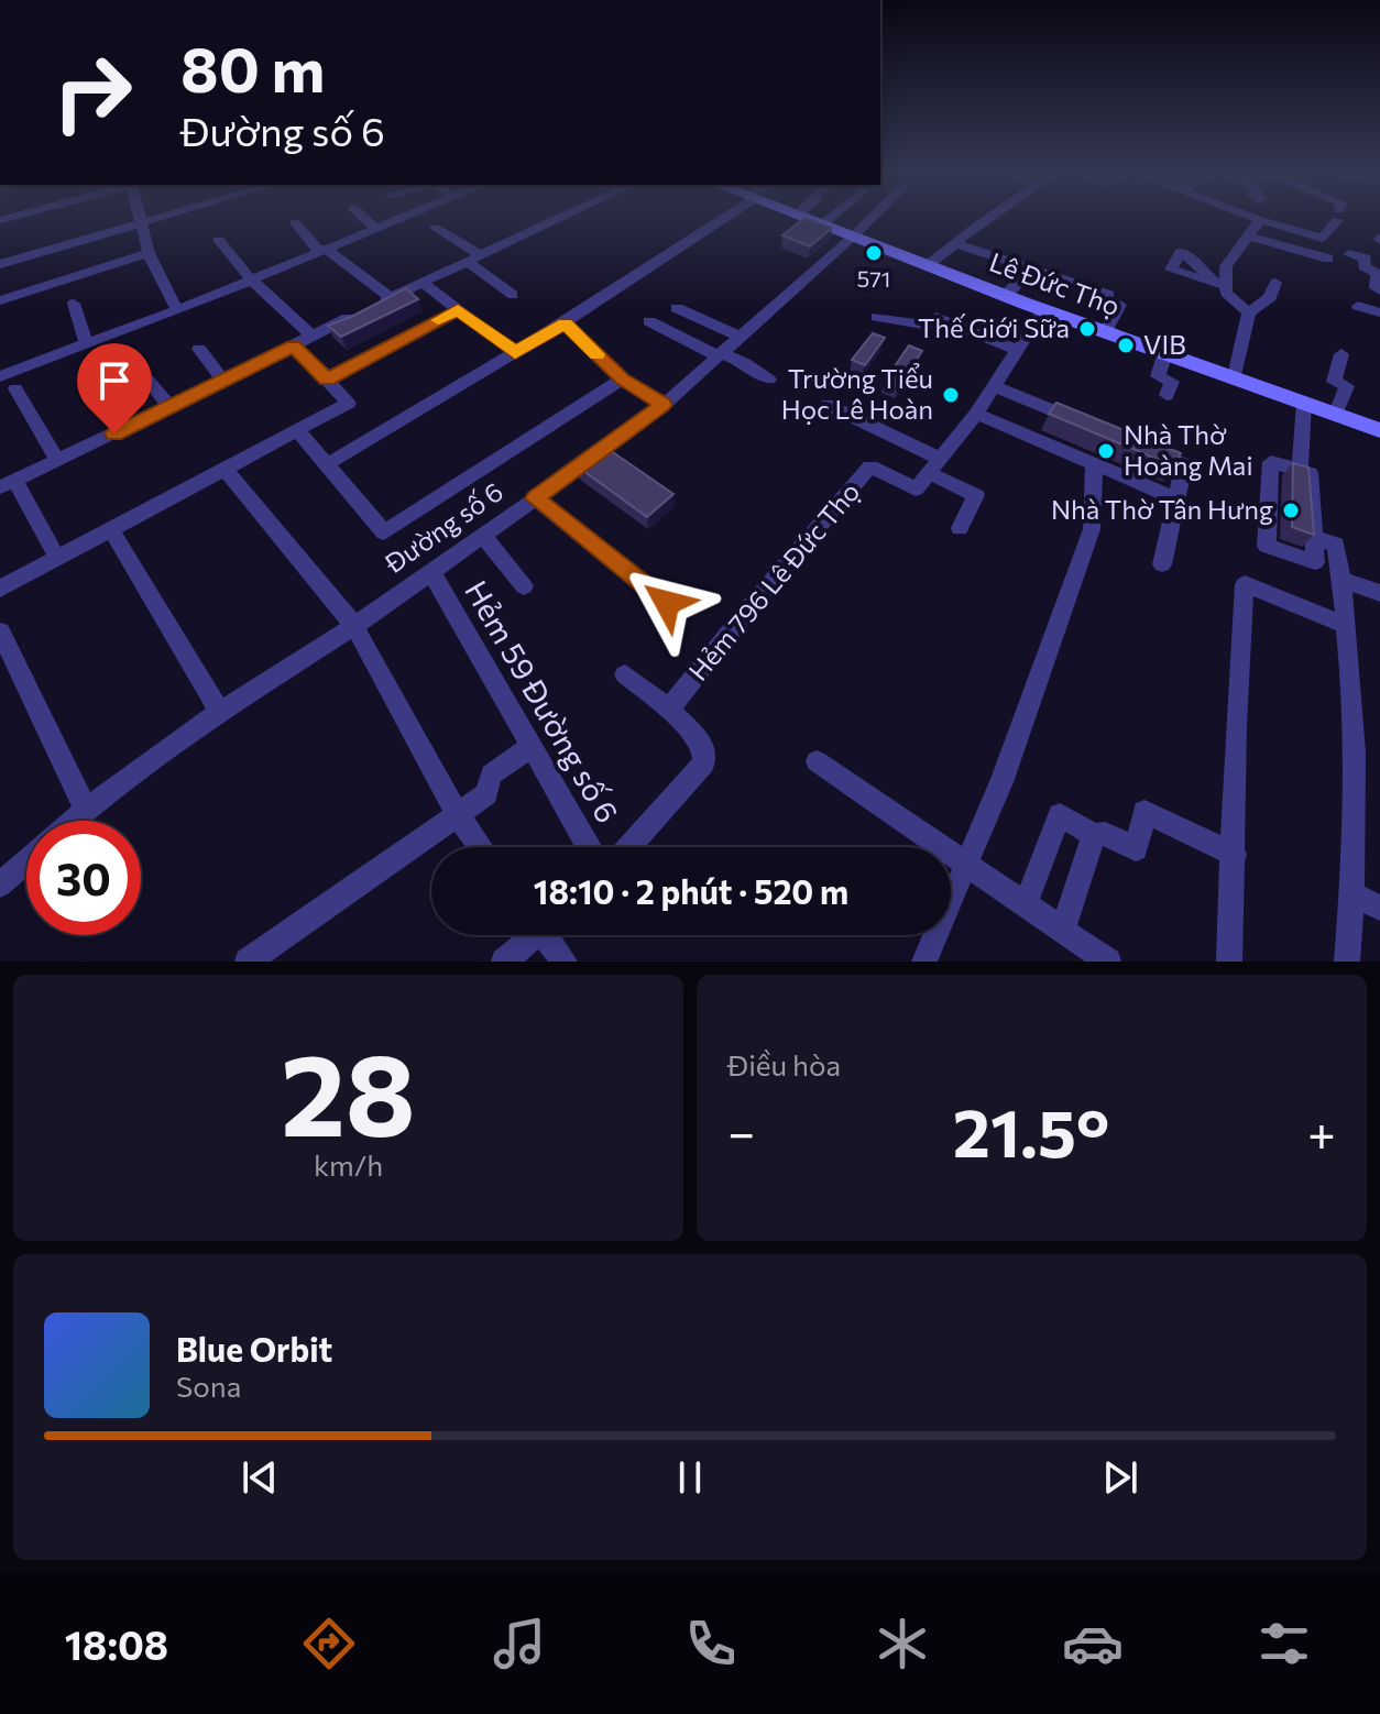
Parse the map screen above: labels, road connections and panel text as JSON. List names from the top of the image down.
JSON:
{
  "streets": {
    "main road": ["Lê Đức Thọ"],
    "street": ["Đường số 6", "Hẻm 796 Lê Đức Thọ", "Hẻm 59 Đường số 6"]
  },
  "crossings": [
    ["Lê Đức Thọ", "Đường số 6"],
    ["Đường số 6", "Hẻm 59 Đường số 6"]
  ],
  "places": [
    "571",
    "Thế Giới Sữa",
    "VIB",
    "Trường Tiểu Học Lê Hoàn",
    "Nhà Thờ Hoàng Mai",
    "Nhà Thờ Tân Hưng"
  ],
  "page": {
    "turn": ["80 m", "Đường số 6"],
    "limit": "30",
    "trip": "18:10 · 2 phút · 520 m",
    "tile": [
      ["28", "km/h"],
      "Điều hòa"
    ],
    "heat": ["−", "21.5°", "+"],
    "song": ["Blue Orbit", "Sona"],
    "tabs": "18:08"
  }
}
